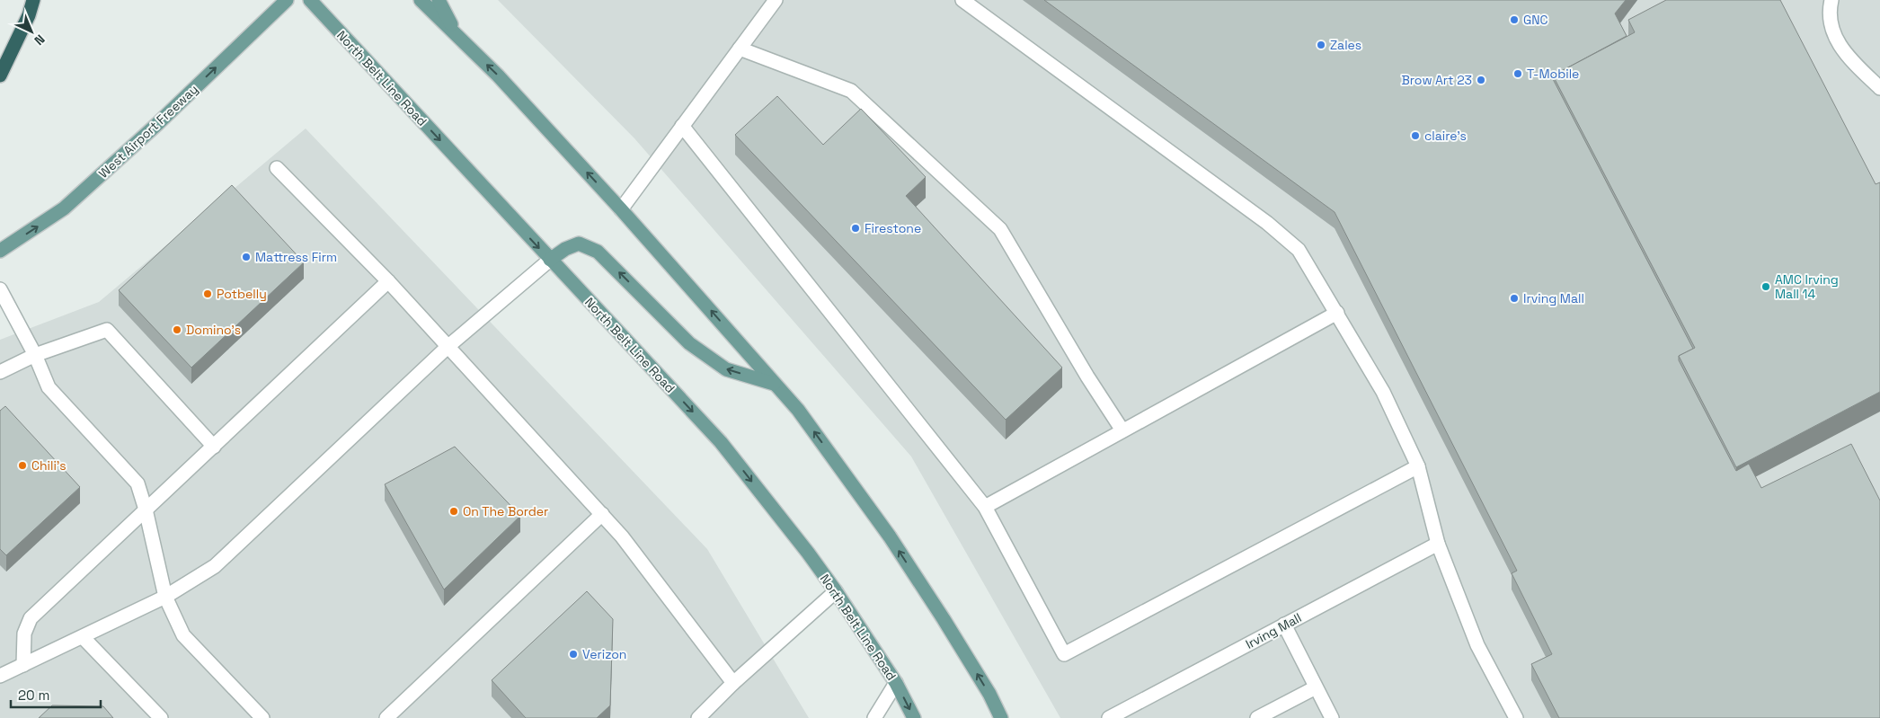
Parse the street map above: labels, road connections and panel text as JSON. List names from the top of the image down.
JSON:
{
  "streets": {
    "main road": ["North Belt Line Road", "West Airport Freeway"],
    "lane": ["Irving Mall"]
  },
  "one_way": ["West Airport Freeway"],
  "places": [
    "GNC",
    "Zales",
    "T-Mobile",
    "Brow Art 23",
    "claire's",
    "Firestone",
    "Mattress Firm",
    "AMC Irving Mall 14",
    "Potbelly",
    "Irving Mall",
    "Domino's",
    "Chili's",
    "On The Border",
    "Verizon"
  ],
  "scale_bar": "20 m",
  "north": "bottom right"
}
